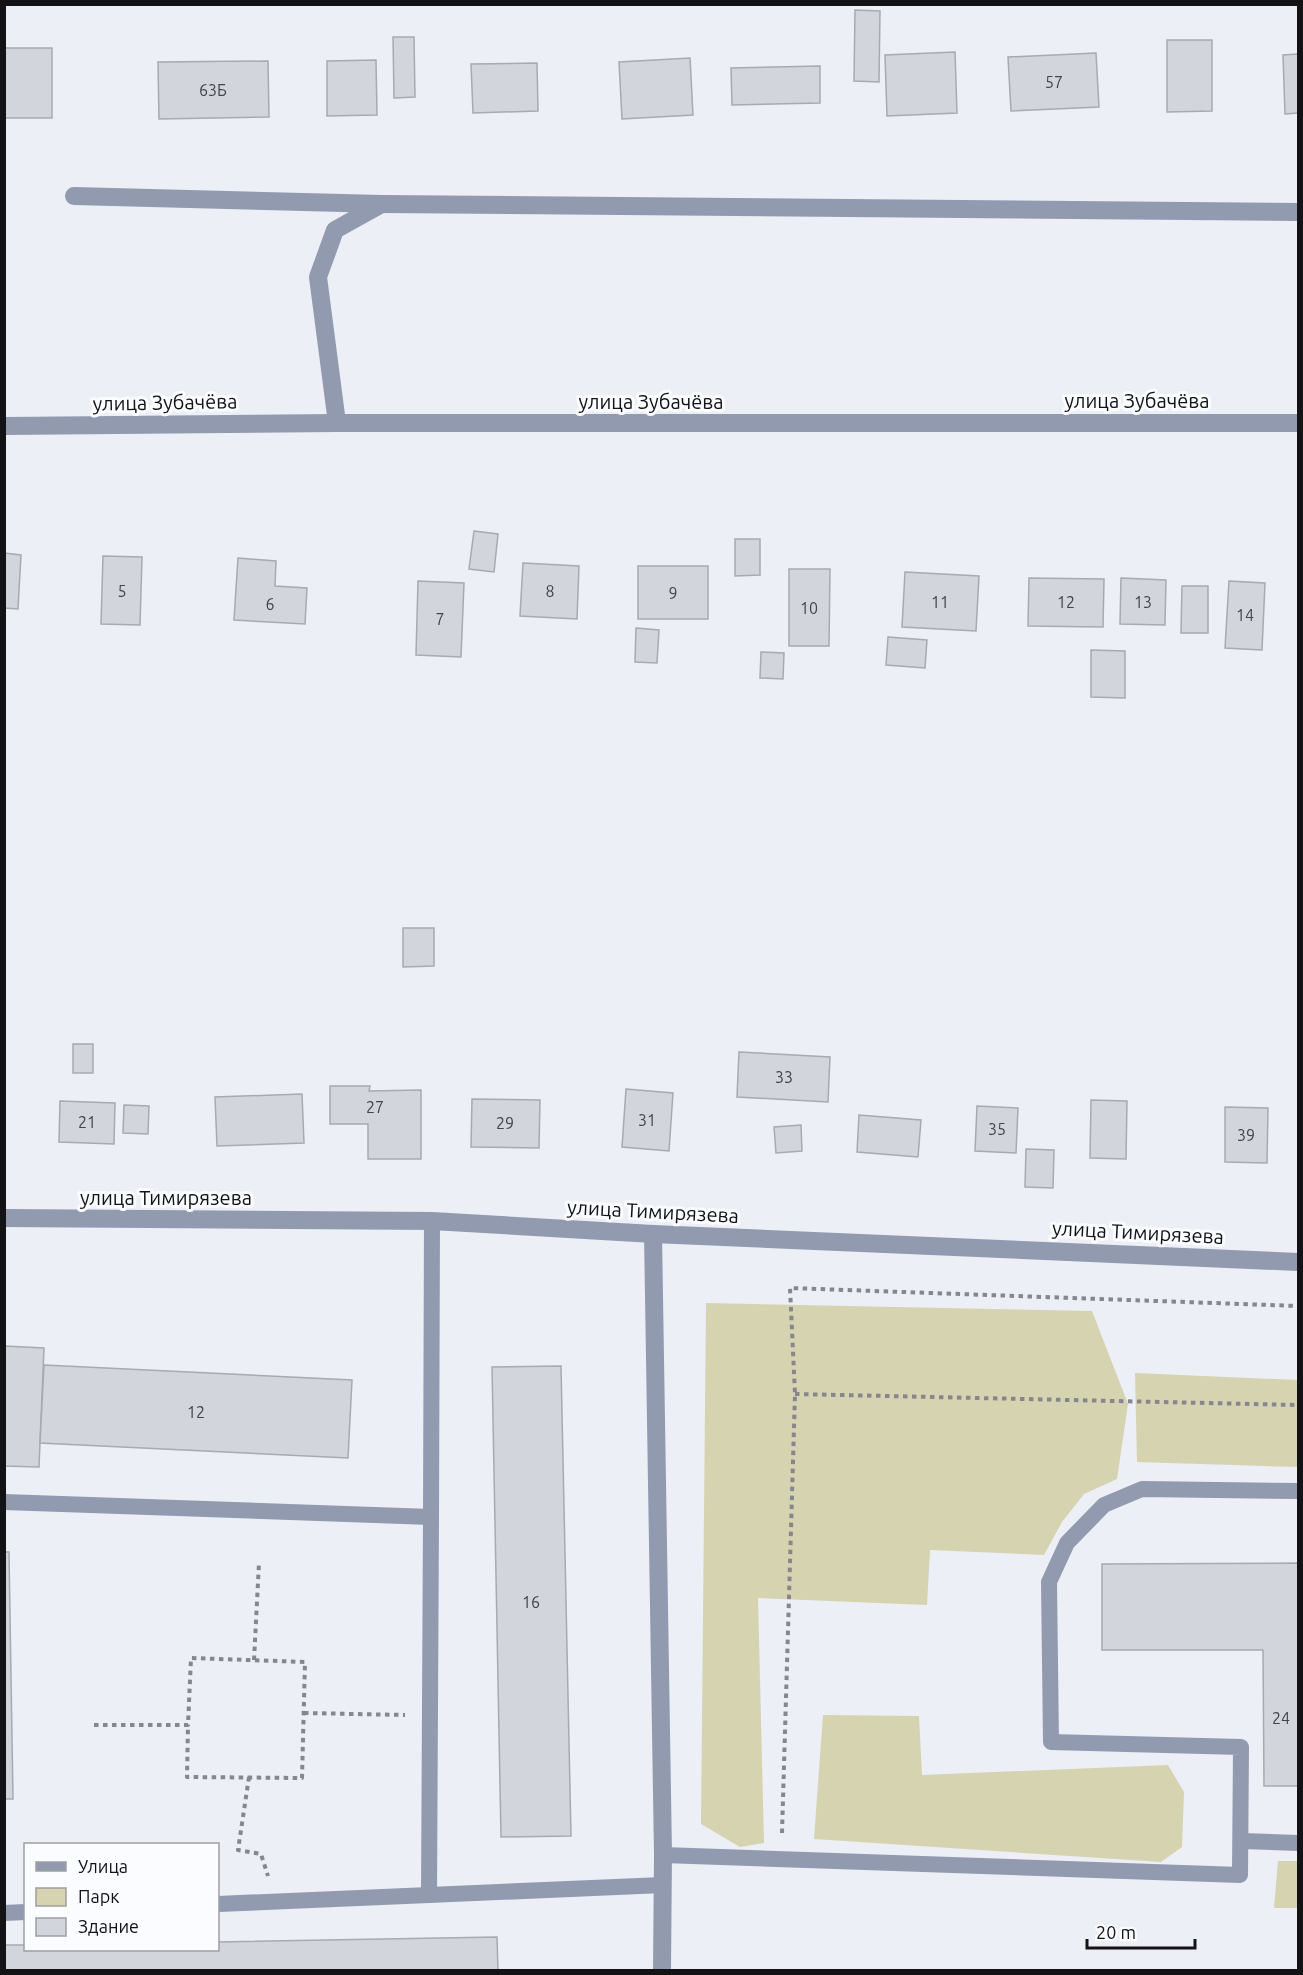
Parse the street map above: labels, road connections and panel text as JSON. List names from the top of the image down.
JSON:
{
  "streets": {
    "street": ["улица Зубачёва", "улица Тимирязева"]
  },
  "house_numbers": [
    "57",
    "63Б",
    "5",
    "8",
    "9",
    "11",
    "12",
    "13",
    "6",
    "10",
    "14",
    "7",
    "33",
    "27",
    "31",
    "21",
    "29",
    "35",
    "39",
    "12",
    "16",
    "24"
  ],
  "legend": ["Улица", "Парк", "Здание"],
  "scale_bar": "20 m"
}
